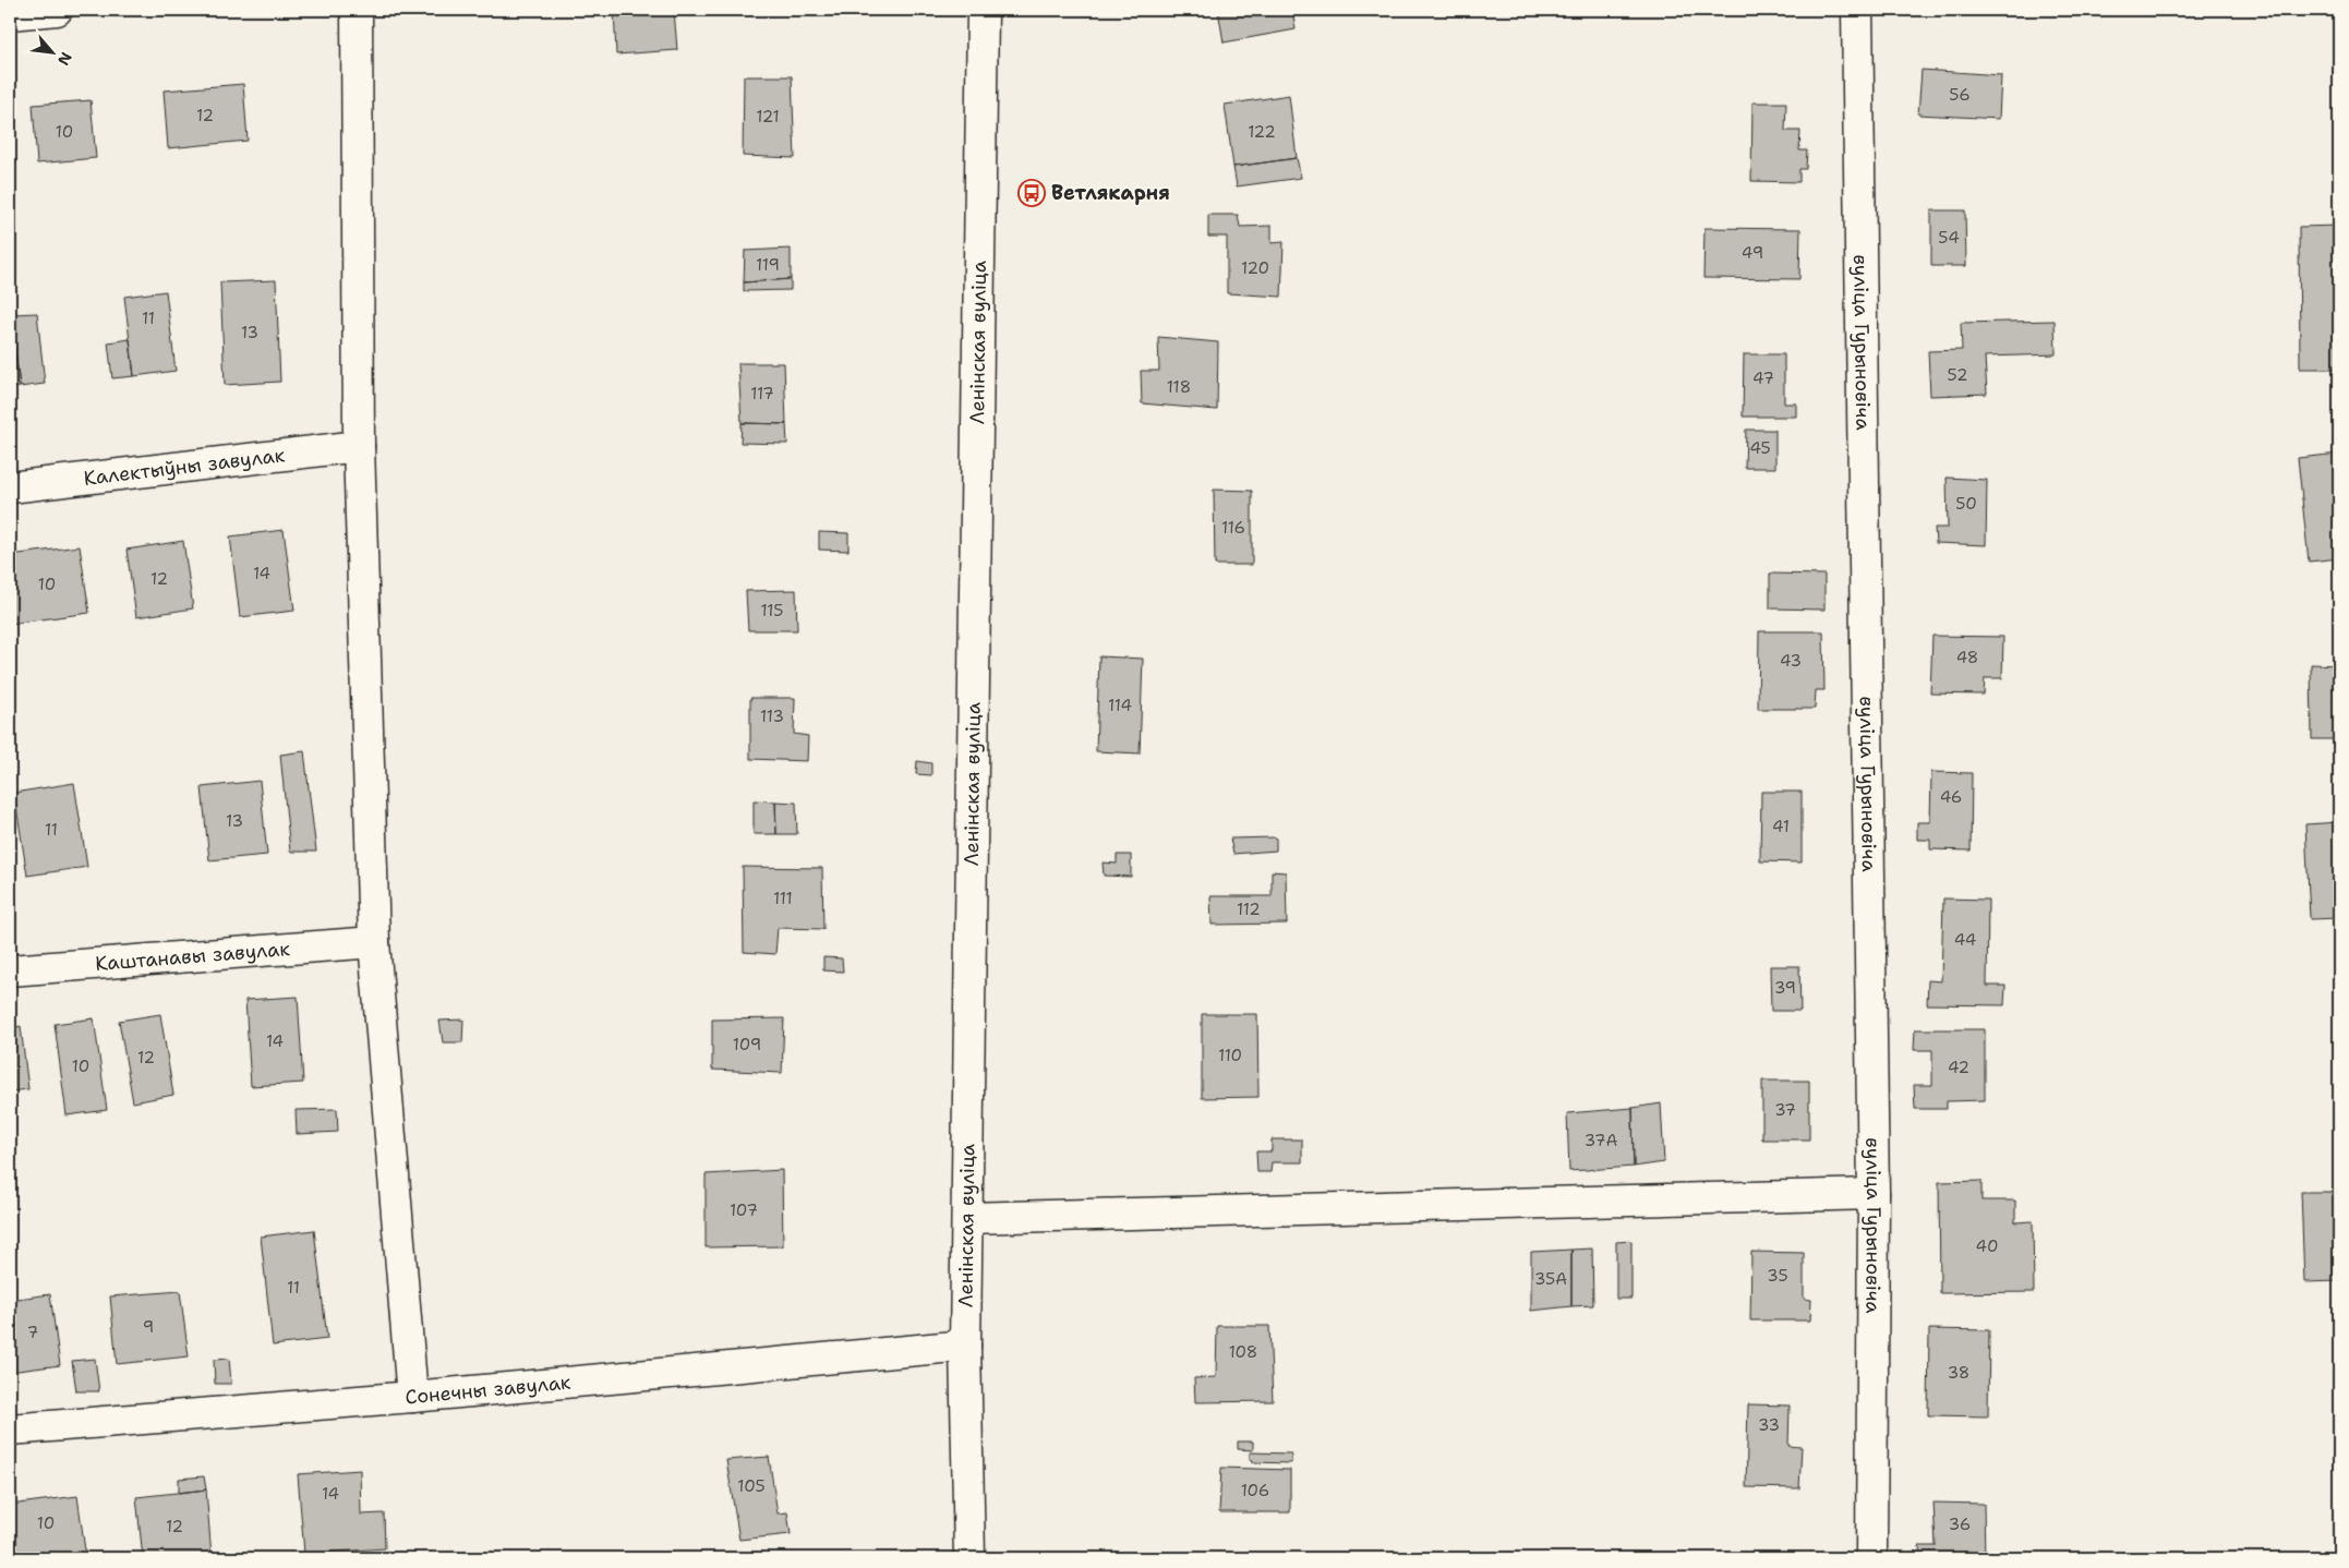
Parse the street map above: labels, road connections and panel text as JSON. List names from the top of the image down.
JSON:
{
  "streets": {
    "street": [
      "Ленінская вуліца",
      "вуліца Гурыновіча",
      "Калектыўны завулак",
      "Каштанавы завулак",
      "Сонечны завулак"
    ]
  },
  "crossings": [
    ["Ленінская вуліца", "Сонечны завулак"]
  ],
  "places": {
    "bus stop": ["Ветлякарня"]
  },
  "house_numbers": [
    "56",
    "12",
    "121",
    "10",
    "122",
    "54",
    "49",
    "119",
    "120",
    "11",
    "13",
    "52",
    "47",
    "118",
    "117",
    "45",
    "50",
    "116",
    "14",
    "12",
    "10",
    "115",
    "48",
    "43",
    "114",
    "113",
    "46",
    "13",
    "41",
    "11",
    "111",
    "112",
    "44",
    "39",
    "14",
    "109",
    "110",
    "12",
    "10",
    "42",
    "37",
    "37А",
    "107",
    "40",
    "35",
    "35А",
    "11",
    "9",
    "7",
    "108",
    "38",
    "33",
    "105",
    "106",
    "14",
    "10",
    "36",
    "12"
  ],
  "north": "bottom right"
}
